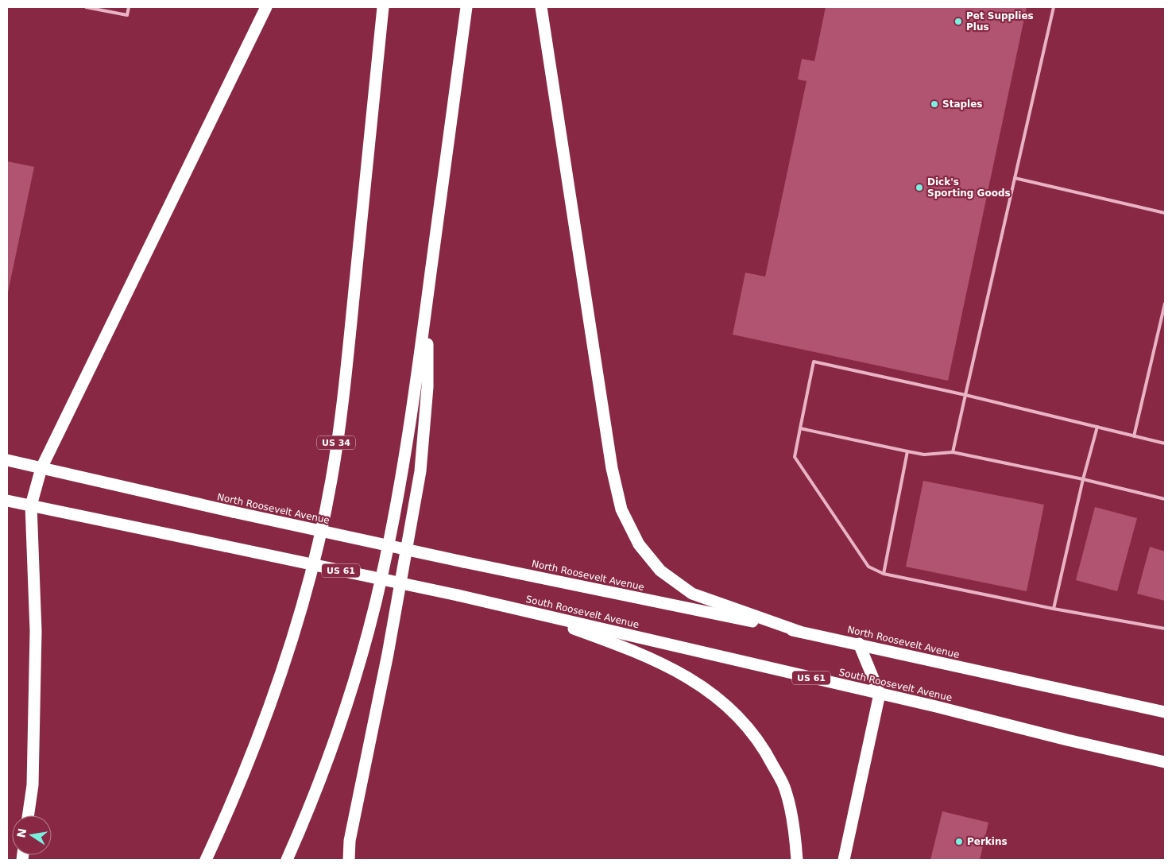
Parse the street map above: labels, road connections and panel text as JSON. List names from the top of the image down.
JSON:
{
  "streets": {
    "highway": [
      "US 34",
      "North Roosevelt Avenue",
      "US 61",
      "South Roosevelt Avenue"
    ]
  },
  "crossings": [
    ["US 61", "South Roosevelt Avenue"]
  ],
  "places": [
    "Pet Supplies Plus",
    "Staples",
    "Dick's Sporting Goods",
    "Perkins"
  ],
  "north": "left"
}
